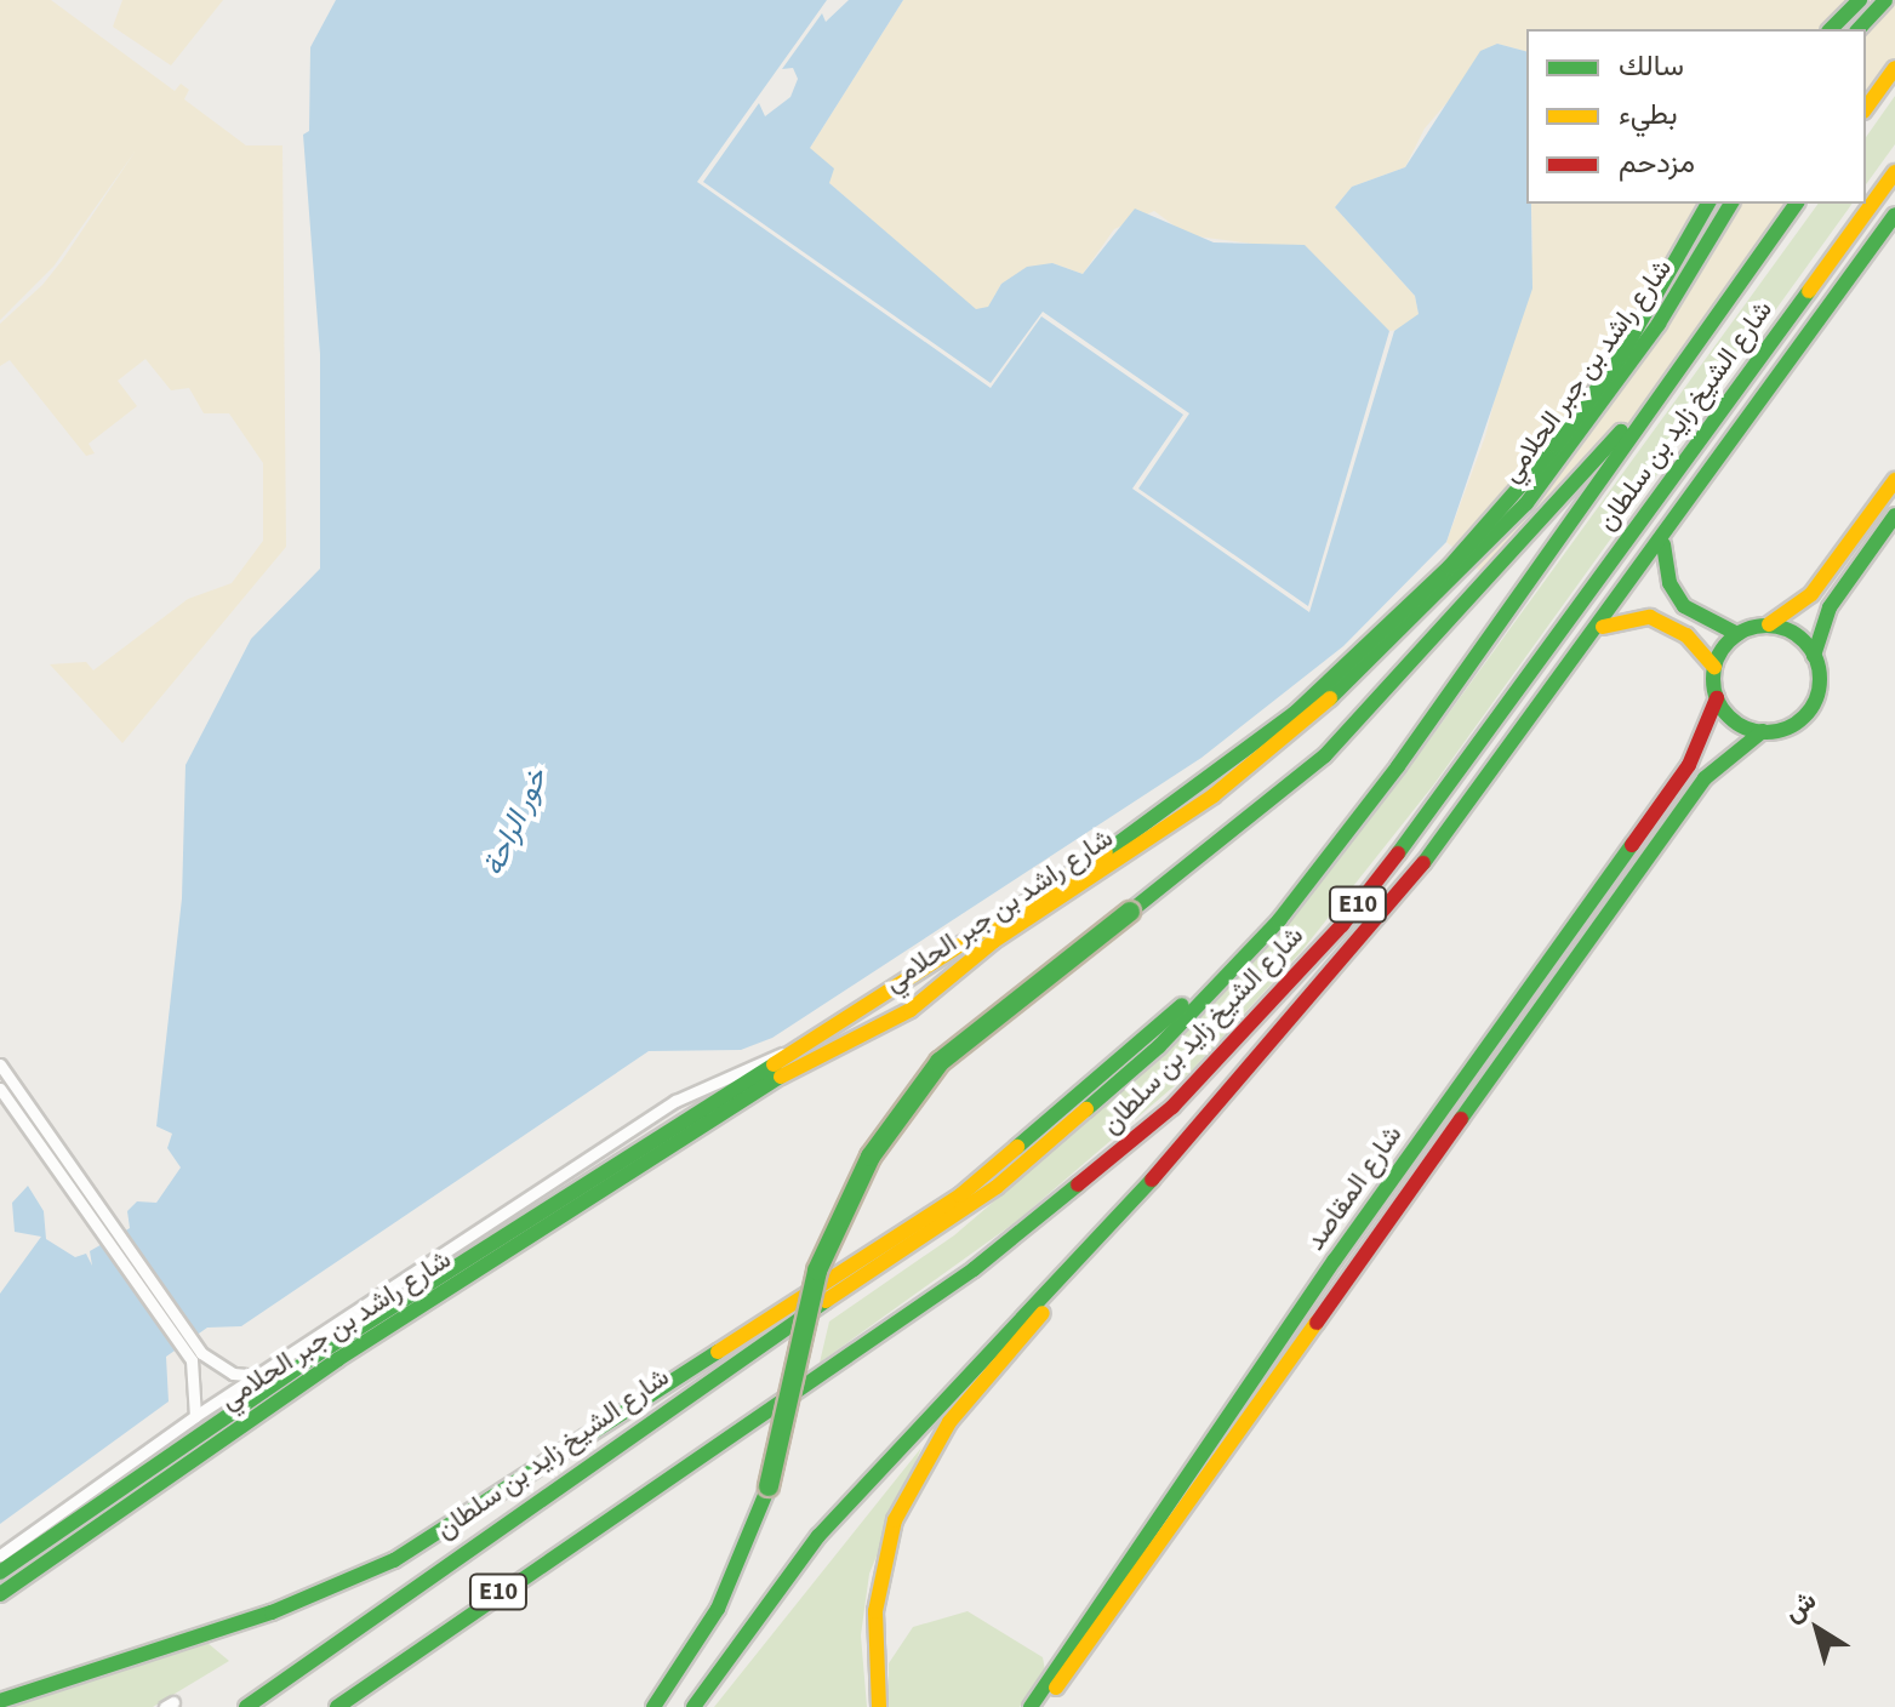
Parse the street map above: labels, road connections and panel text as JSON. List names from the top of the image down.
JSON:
{
  "streets": {
    "main road": [
      "شارع راشد بن جبر الحلامي",
      "شارع الشيخ زايد بن سلطان",
      "E10",
      "شارع المقاصد"
    ]
  },
  "water": ["خور الراحة"],
  "legend": ["سالك", "بطيء", "مزدحم"],
  "north": "top left"
}
